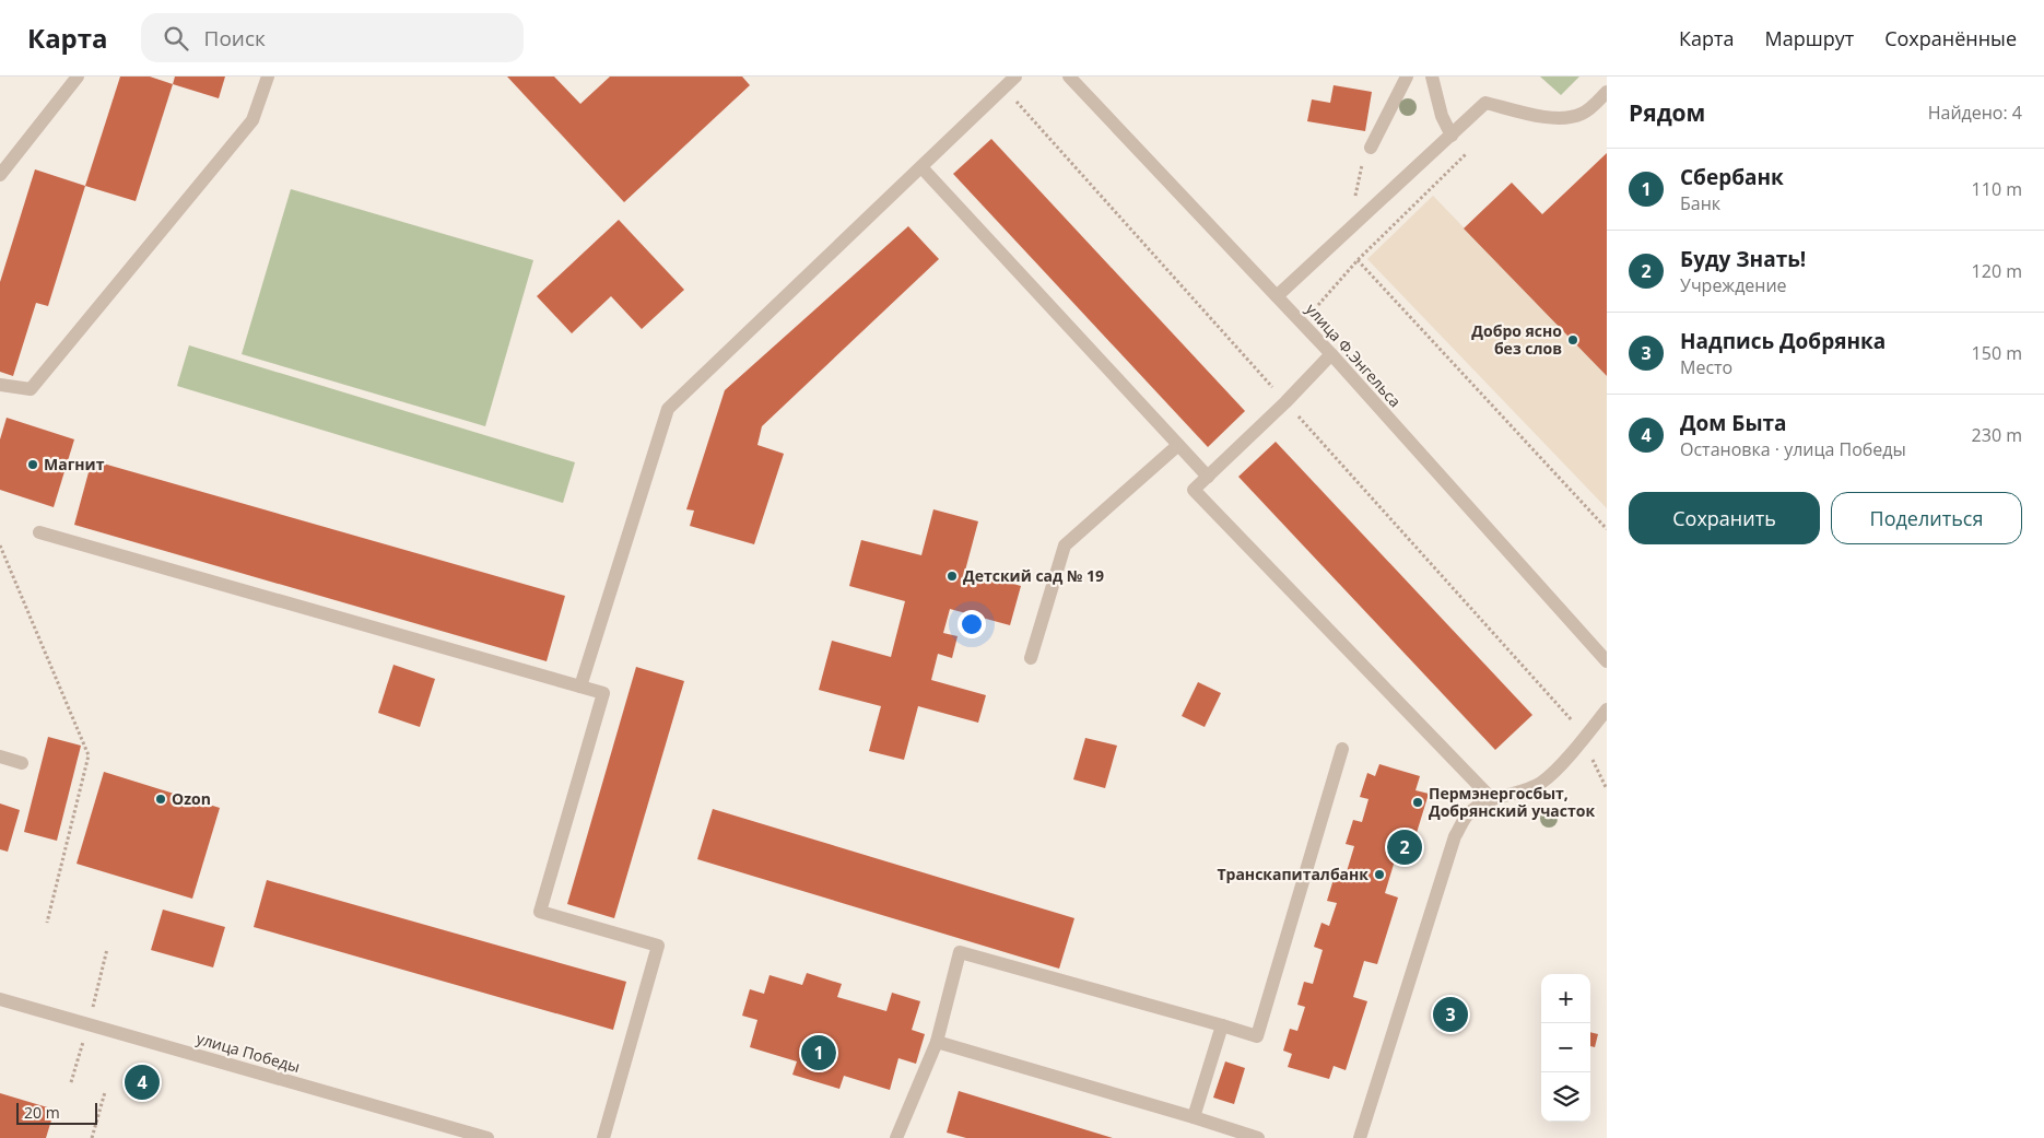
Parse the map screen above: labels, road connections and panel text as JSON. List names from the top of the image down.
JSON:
{
  "streets": {
    "street": ["улица Ф.Энгельса", "улица Победы"]
  },
  "places": [
    "Добро ясно без слов",
    "Магнит",
    "Детский сад № 19",
    "Ozon",
    "Пермэнергосбыт, Добрянский участок",
    "Транскапиталбанк"
  ],
  "scale_bar": "20 m",
  "page": {
    "header": "Карта",
    "search": "Поиск",
    "nav": ["Карта", "Маршрут", "Сохранённые"],
    "heading": ["Рядом", "Найдено: 4"],
    "list": [
      {
        "mark": "1",
        "name": "Сбербанк",
        "note": "Банк",
        "value": "110 m"
      },
      {
        "mark": "2",
        "name": "Буду Знать!",
        "note": "Учреждение",
        "value": "120 m"
      },
      {
        "mark": "3",
        "name": "Надпись Добрянка",
        "note": "Место",
        "value": "150 m"
      },
      {
        "mark": "4",
        "name": "Дом Быта",
        "note": "Остановка · улица Победы",
        "value": "230 m"
      }
    ],
    "buttons": ["Сохранить", "Поделиться"],
    "pins": [
      "2",
      "3",
      "1",
      "4"
    ],
    "map_buttons": ["+", "−"],
    "scale": "20 m"
  }
}
